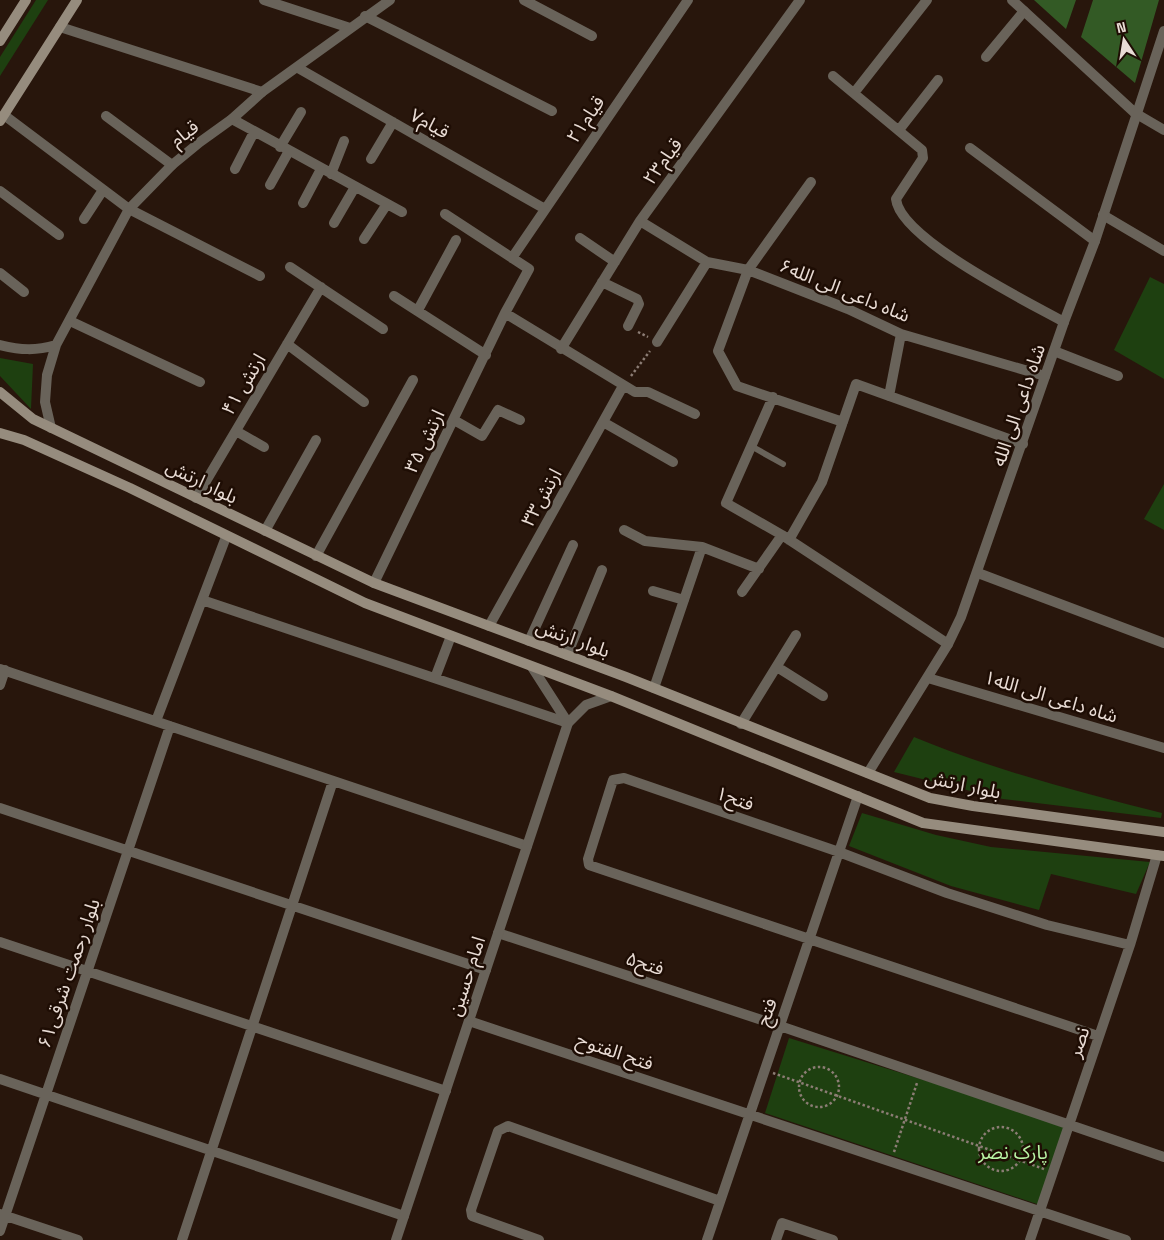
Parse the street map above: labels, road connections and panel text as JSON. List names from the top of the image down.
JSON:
{
  "streets": {
    "main road": ["بلوار ارتش"],
    "street": [
      "قیام۲۱",
      "قیام۷",
      "قیام",
      "قیام۲۳",
      "شاه داعی الی الله۶",
      "ارتش ۴۱",
      "شاه داعی الی الله",
      "ارتش ۳۵",
      "ارتش۳۳",
      "شاه داعی الی الله۱",
      "۱فتح",
      "۵فتح",
      "بلوار رحمت شرقی۶۱",
      "امام حسین",
      "فتح",
      "نصر",
      "فتح الفتوح"
    ]
  },
  "crossings": [
    ["قیام۲۱", "قیام۷"],
    ["قیام۲۱", "ارتش ۳۵"],
    ["قیام۷", "قیام"],
    ["قیام", "بلوار ارتش"],
    ["قیام۲۳", "شاه داعی الی الله۶"],
    ["شاه داعی الی الله۶", "شاه داعی الی الله"],
    ["ارتش ۴۱", "بلوار ارتش"],
    ["شاه داعی الی الله", "بلوار ارتش"],
    ["شاه داعی الی الله", "شاه داعی الی الله۱"],
    ["ارتش ۳۵", "بلوار ارتش"],
    ["بلوار ارتش", "ارتش۳۳"],
    ["بلوار ارتش", "فتح"],
    ["بلوار ارتش", "نصر"],
    ["۱فتح", "فتح"],
    ["۱فتح", "نصر"],
    ["۵فتح", "امام حسین"],
    ["۵فتح", "فتح"],
    ["۵فتح", "نصر"],
    ["امام حسین", "فتح الفتوح"],
    ["فتح", "فتح الفتوح"],
    ["نصر", "فتح الفتوح"]
  ],
  "parks": ["پارک نصر"],
  "north": "top"
}
